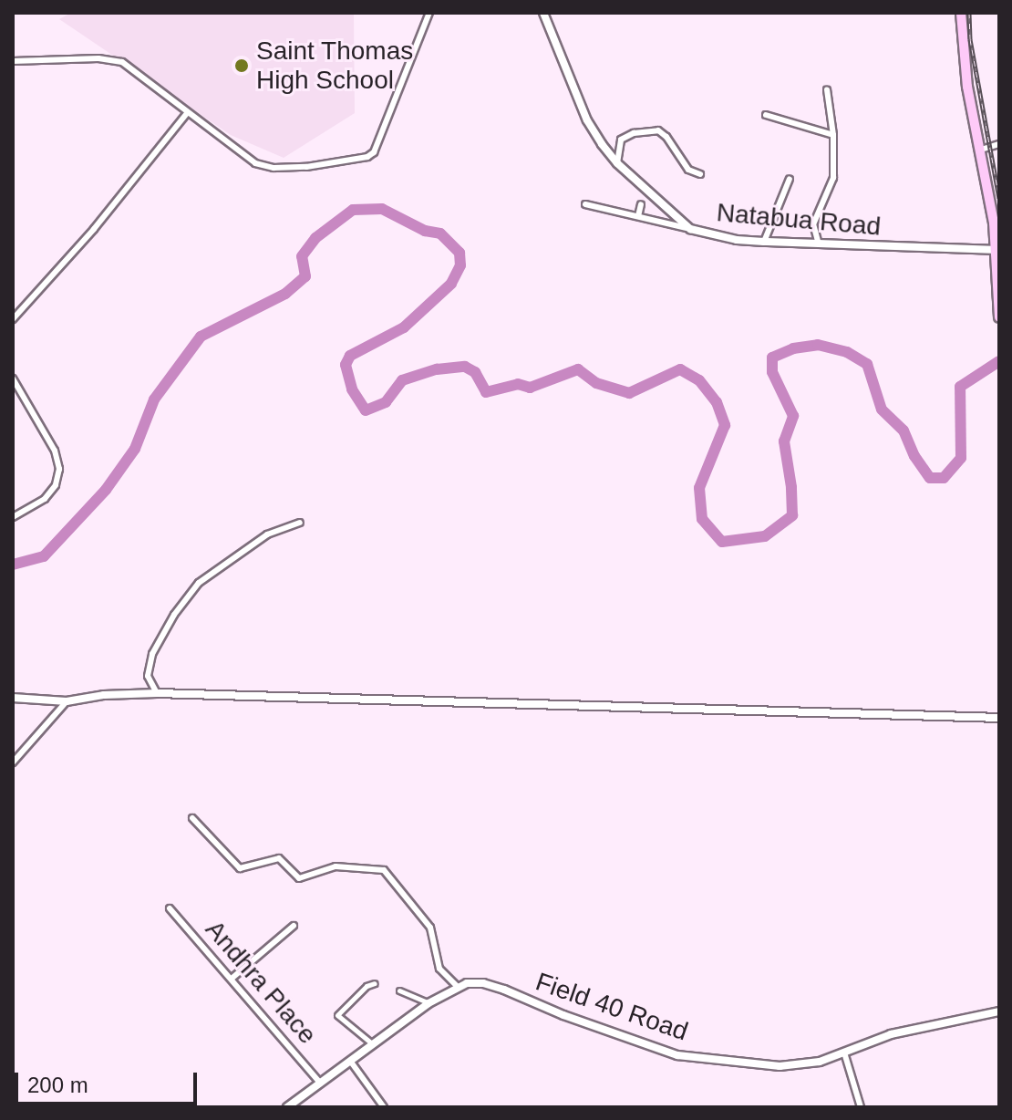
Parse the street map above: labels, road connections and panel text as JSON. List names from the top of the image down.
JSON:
{
  "streets": {
    "street": ["Natabua Road", "Andhra Place", "Field 40 Road"]
  },
  "crossings": [
    ["Andhra Place", "Field 40 Road"]
  ],
  "places": ["Saint Thomas High School"],
  "scale_bar": "200 m"
}
